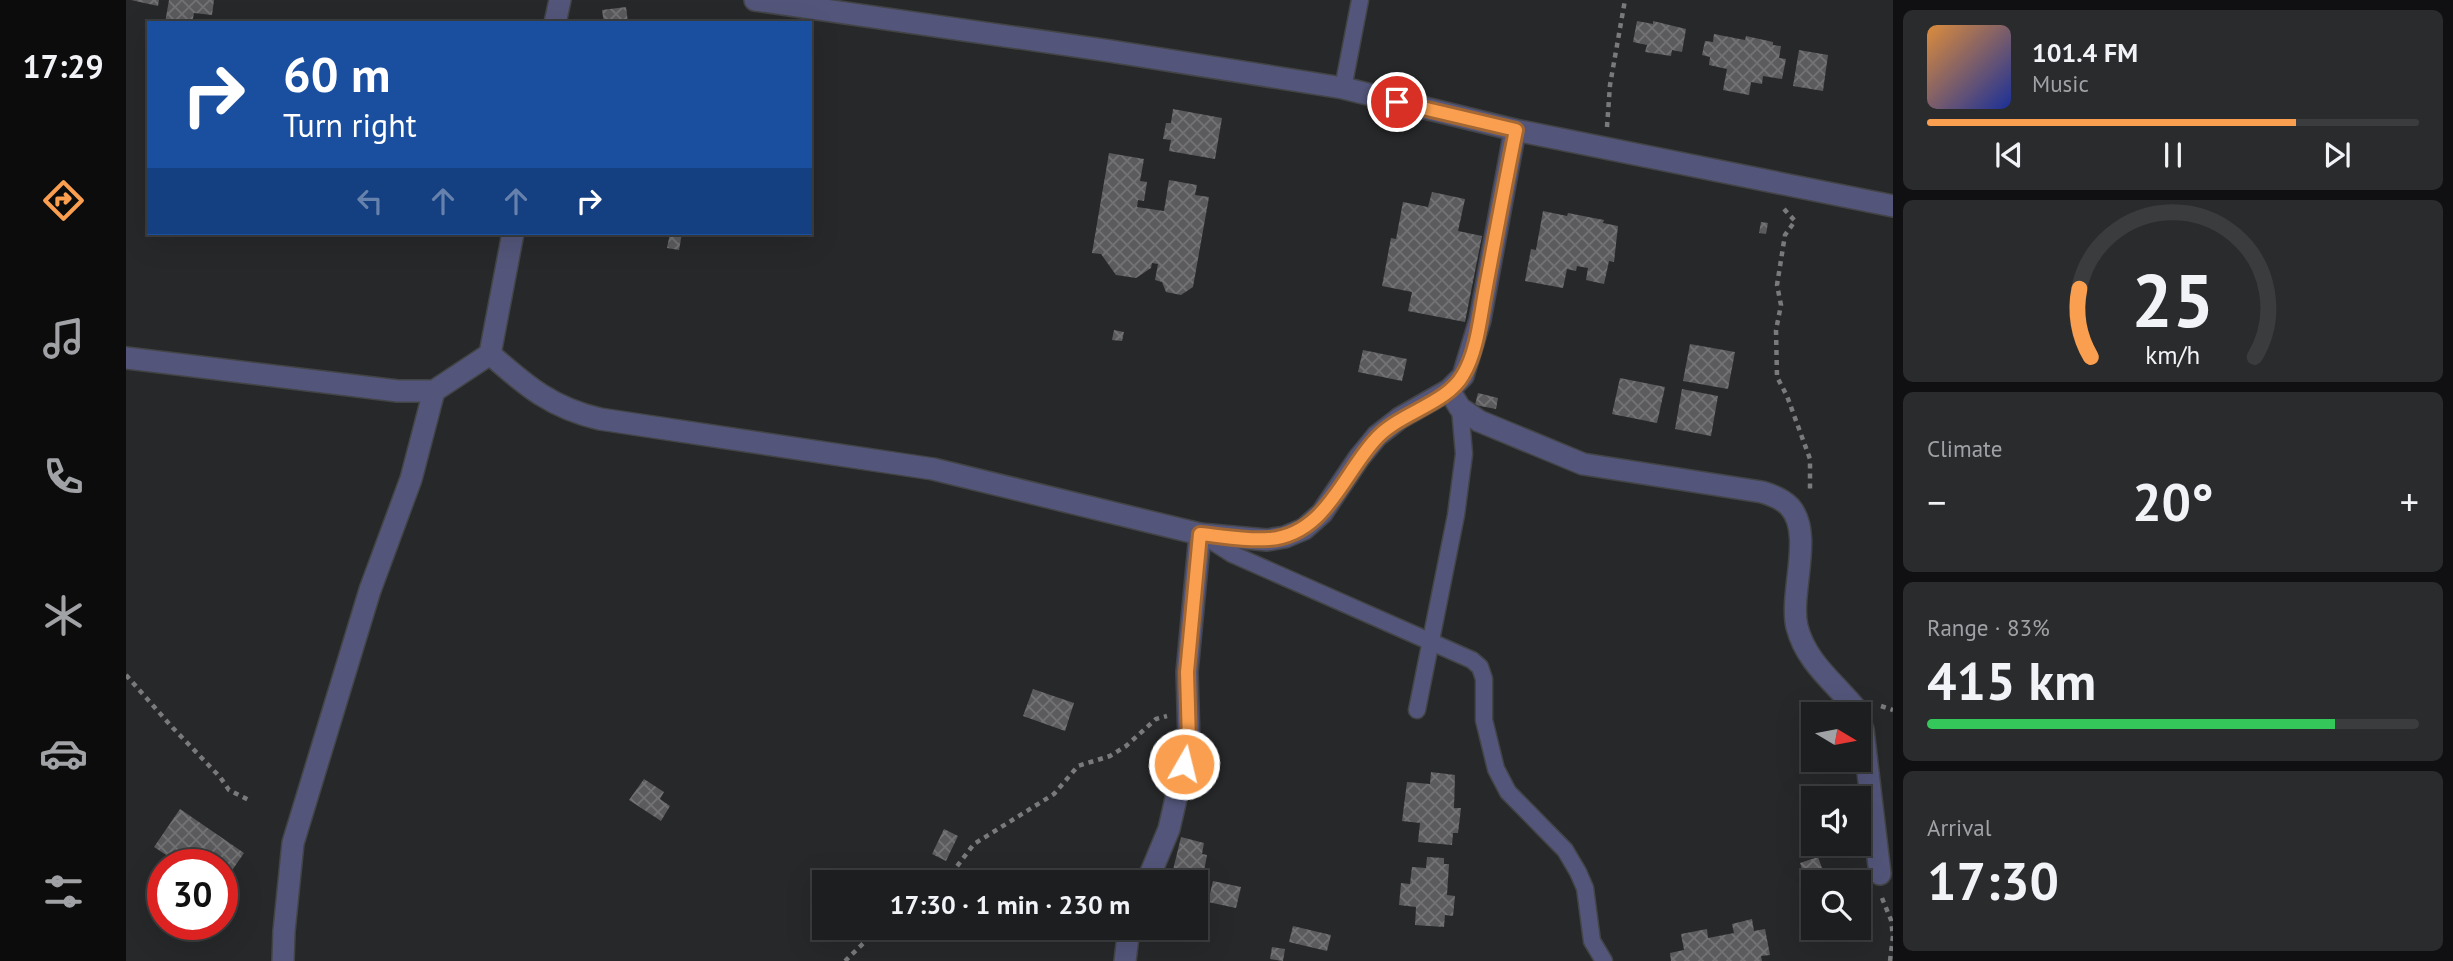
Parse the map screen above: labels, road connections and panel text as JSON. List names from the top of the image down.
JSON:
{
  "north": "right",
  "page": {
    "tabs": "17:29",
    "turn": ["60 m", "Turn right"],
    "song": ["101.4 FM", "Music"],
    "tile": [
      "Climate",
      ["Range · 83%", "415 km"],
      ["Arrival", "17:30"]
    ],
    "heat": ["−", "20°", "+"],
    "limit": "30",
    "trip": "17:30 · 1 min · 230 m",
    "gauge": ["25", "km/h"]
  }
}
